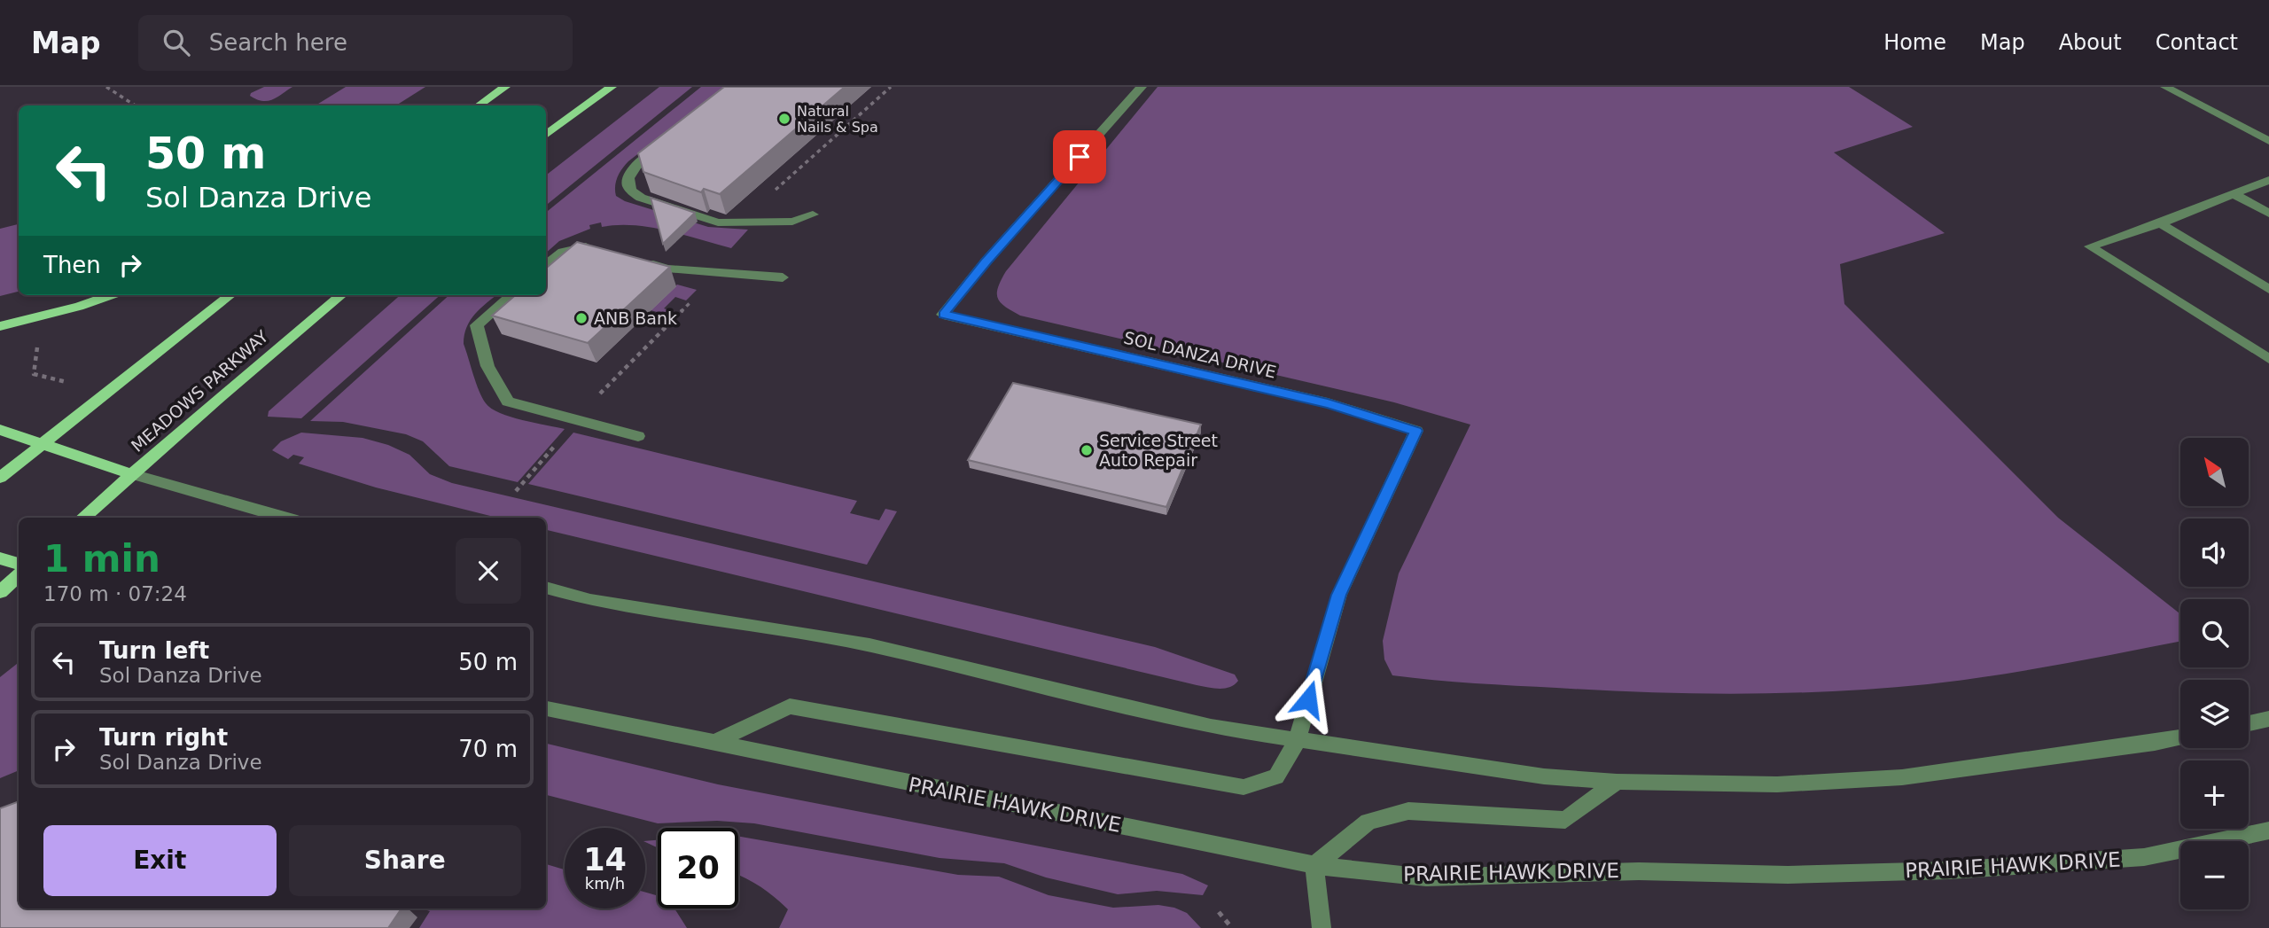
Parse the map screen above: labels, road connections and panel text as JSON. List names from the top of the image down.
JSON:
{
  "streets": {
    "main road": ["MEADOWS PARKWAY"],
    "street": ["SOL DANZA DRIVE", "PRAIRIE HAWK DRIVE"]
  },
  "places": ["Natural Nails & Spa", "ANB Bank", "Service Street Auto Repair"],
  "north": "top left",
  "page": {
    "header": "Map",
    "search": "Search here",
    "nav": [
      "Home",
      "Map",
      "About",
      "Contact"
    ],
    "turn": ["50 m", "Sol Danza Drive"],
    "then": "Then",
    "map_buttons": ["+", "−"],
    "heading": ["1 min", "170 m · 07:24"],
    "list": [
      {
        "name": "Turn left",
        "note": "Sol Danza Drive",
        "value": "50 m"
      },
      {
        "name": "Turn right",
        "note": "Sol Danza Drive",
        "value": "70 m"
      }
    ],
    "buttons": ["Exit", "Share"],
    "speed": "14 km/h",
    "limit": "20"
  }
}
